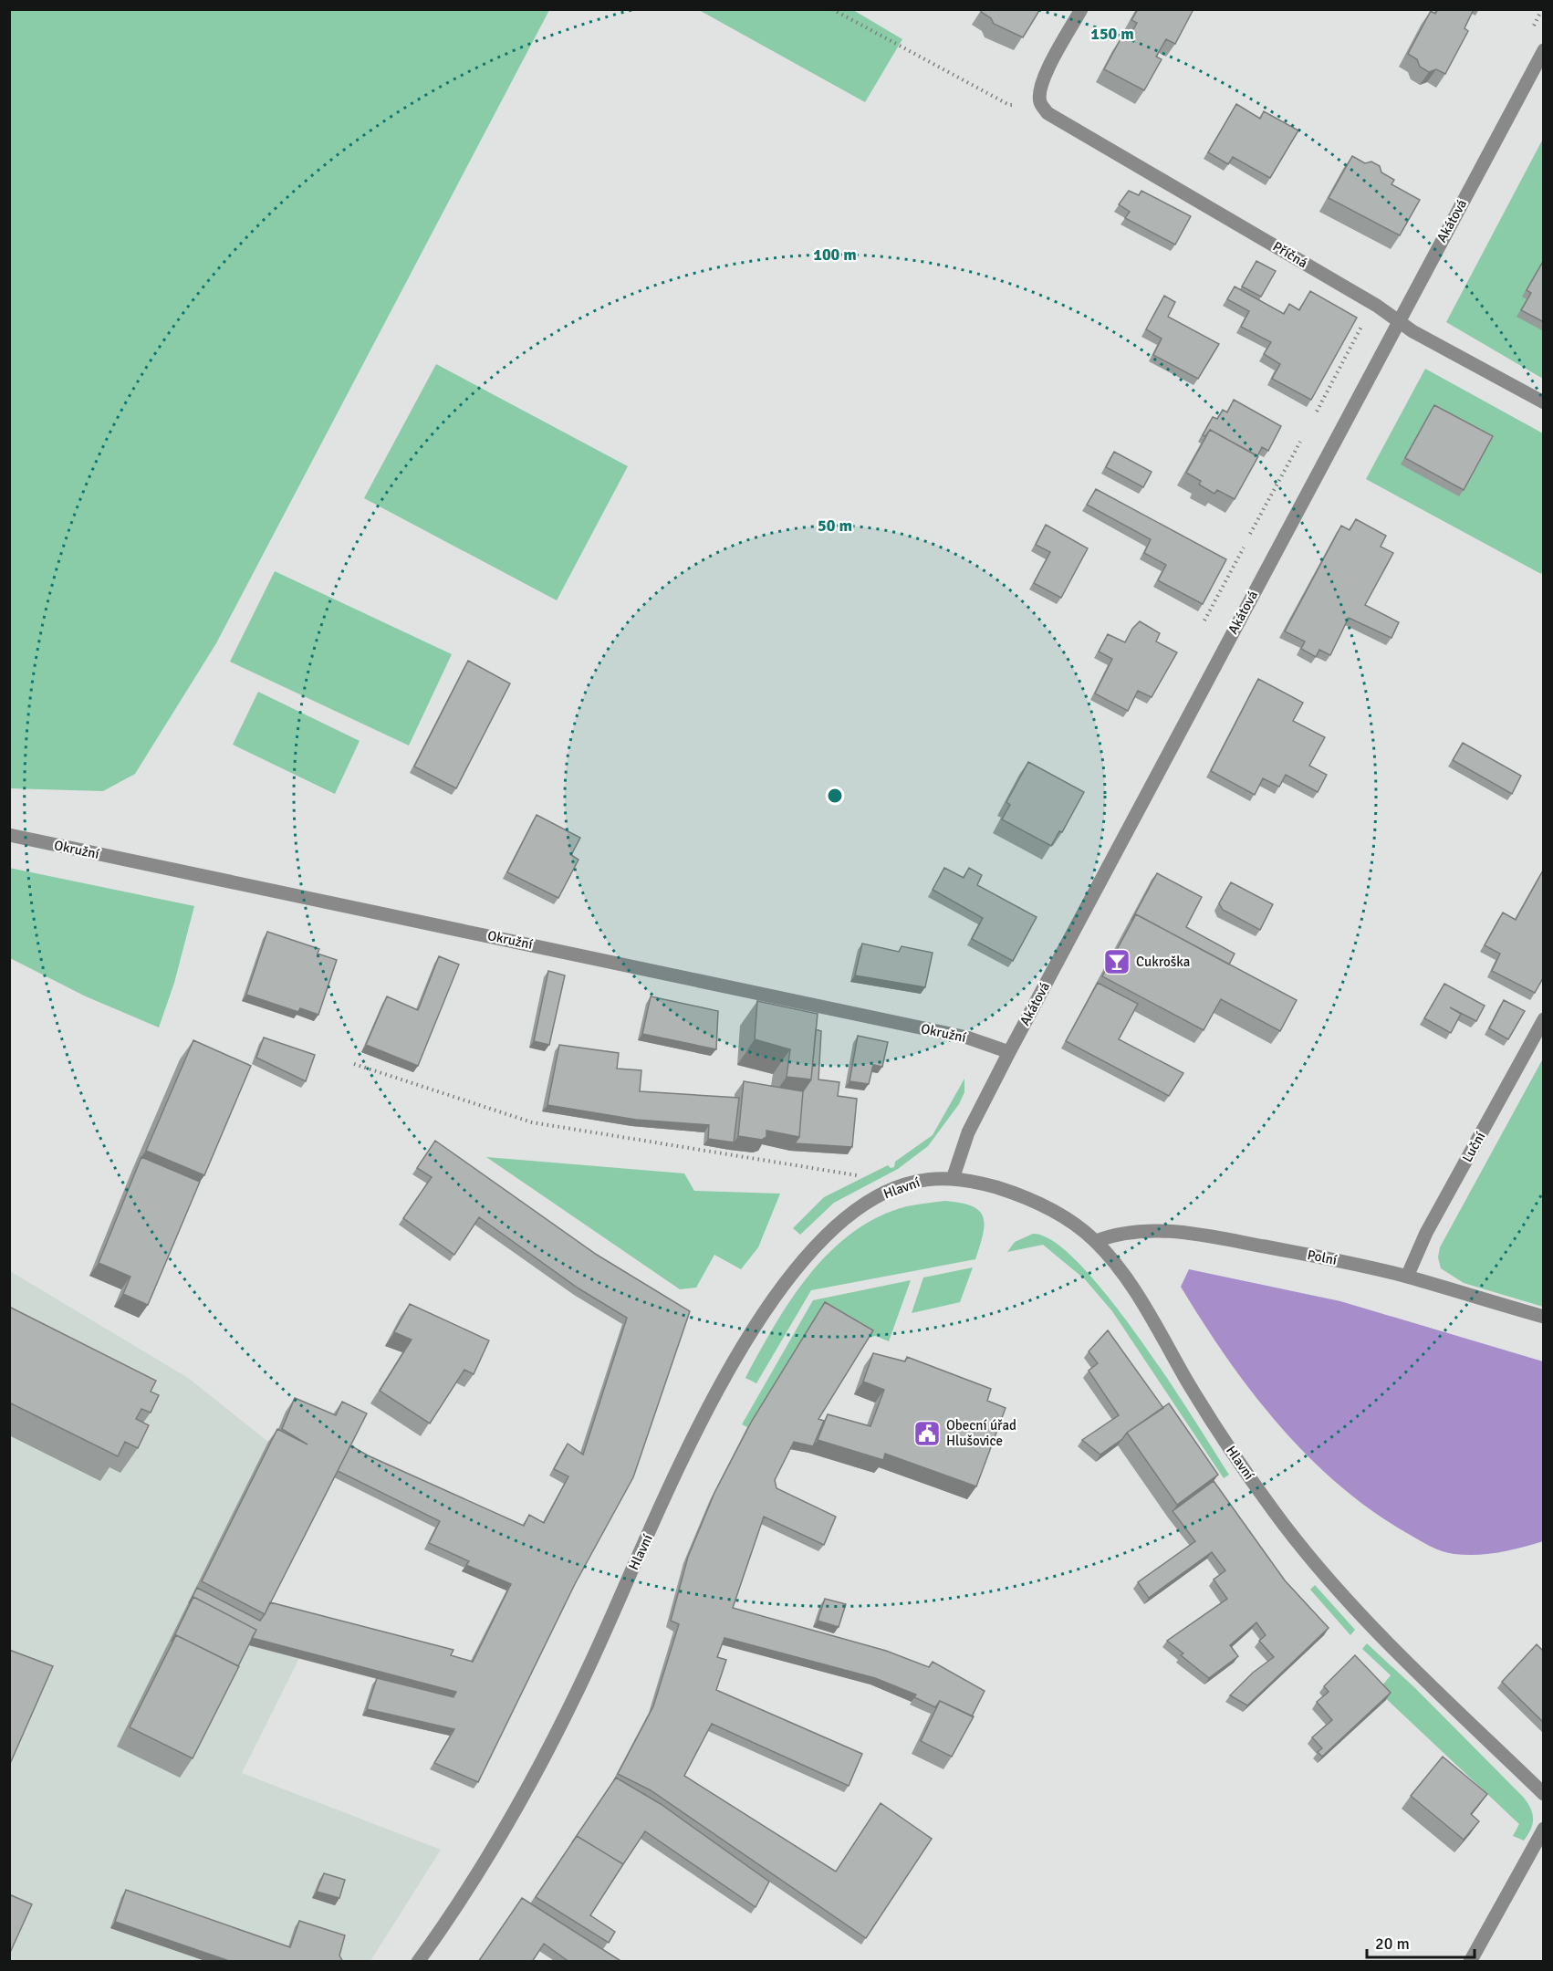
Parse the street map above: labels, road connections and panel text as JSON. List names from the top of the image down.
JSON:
{
  "streets": {
    "street": [
      "Akátová",
      "Příčná",
      "Okružní",
      "Luční",
      "Hlavní",
      "Polní"
    ]
  },
  "crossings": [
    ["Akátová", "Příčná"],
    ["Akátová", "Okružní"],
    ["Akátová", "Hlavní"],
    ["Luční", "Polní"],
    ["Hlavní", "Polní"]
  ],
  "places": {
    "bar": ["Cukroška"],
    "public building": ["Obecní úřad Hlušovice"]
  },
  "scale_bar": "20 m",
  "rings": ["150 m", "100 m", "50 m"]
}
